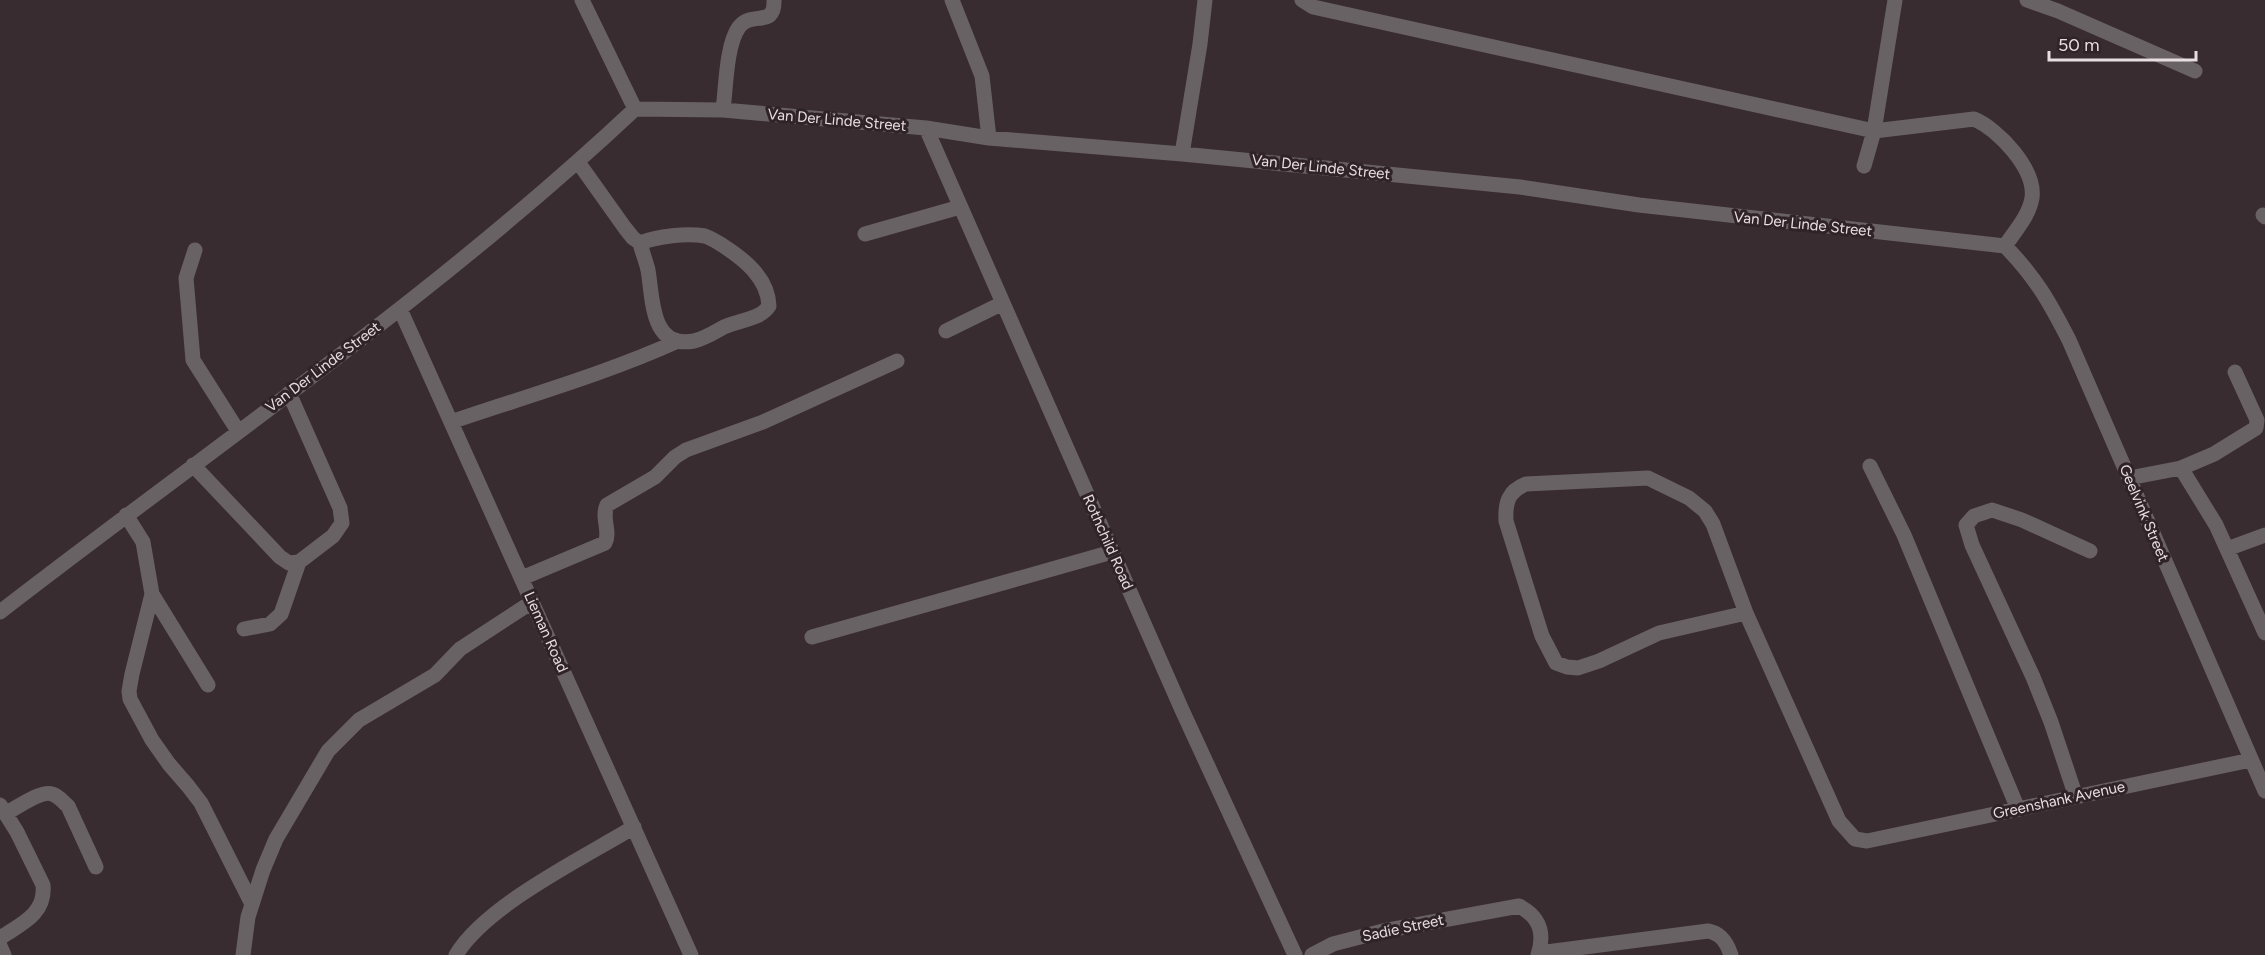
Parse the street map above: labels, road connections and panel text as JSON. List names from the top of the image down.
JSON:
{
  "streets": {
    "street": [
      "Van Der Linde Street",
      "Geelvink Street",
      "Rothchild Road",
      "Lieman Road",
      "Greenshank Avenue",
      "Sadie Street"
    ]
  },
  "crossings": [
    ["Van Der Linde Street", "Geelvink Street"],
    ["Van Der Linde Street", "Rothchild Road"],
    ["Van Der Linde Street", "Lieman Road"],
    ["Geelvink Street", "Greenshank Avenue"]
  ],
  "scale_bar": "50 m"
}
